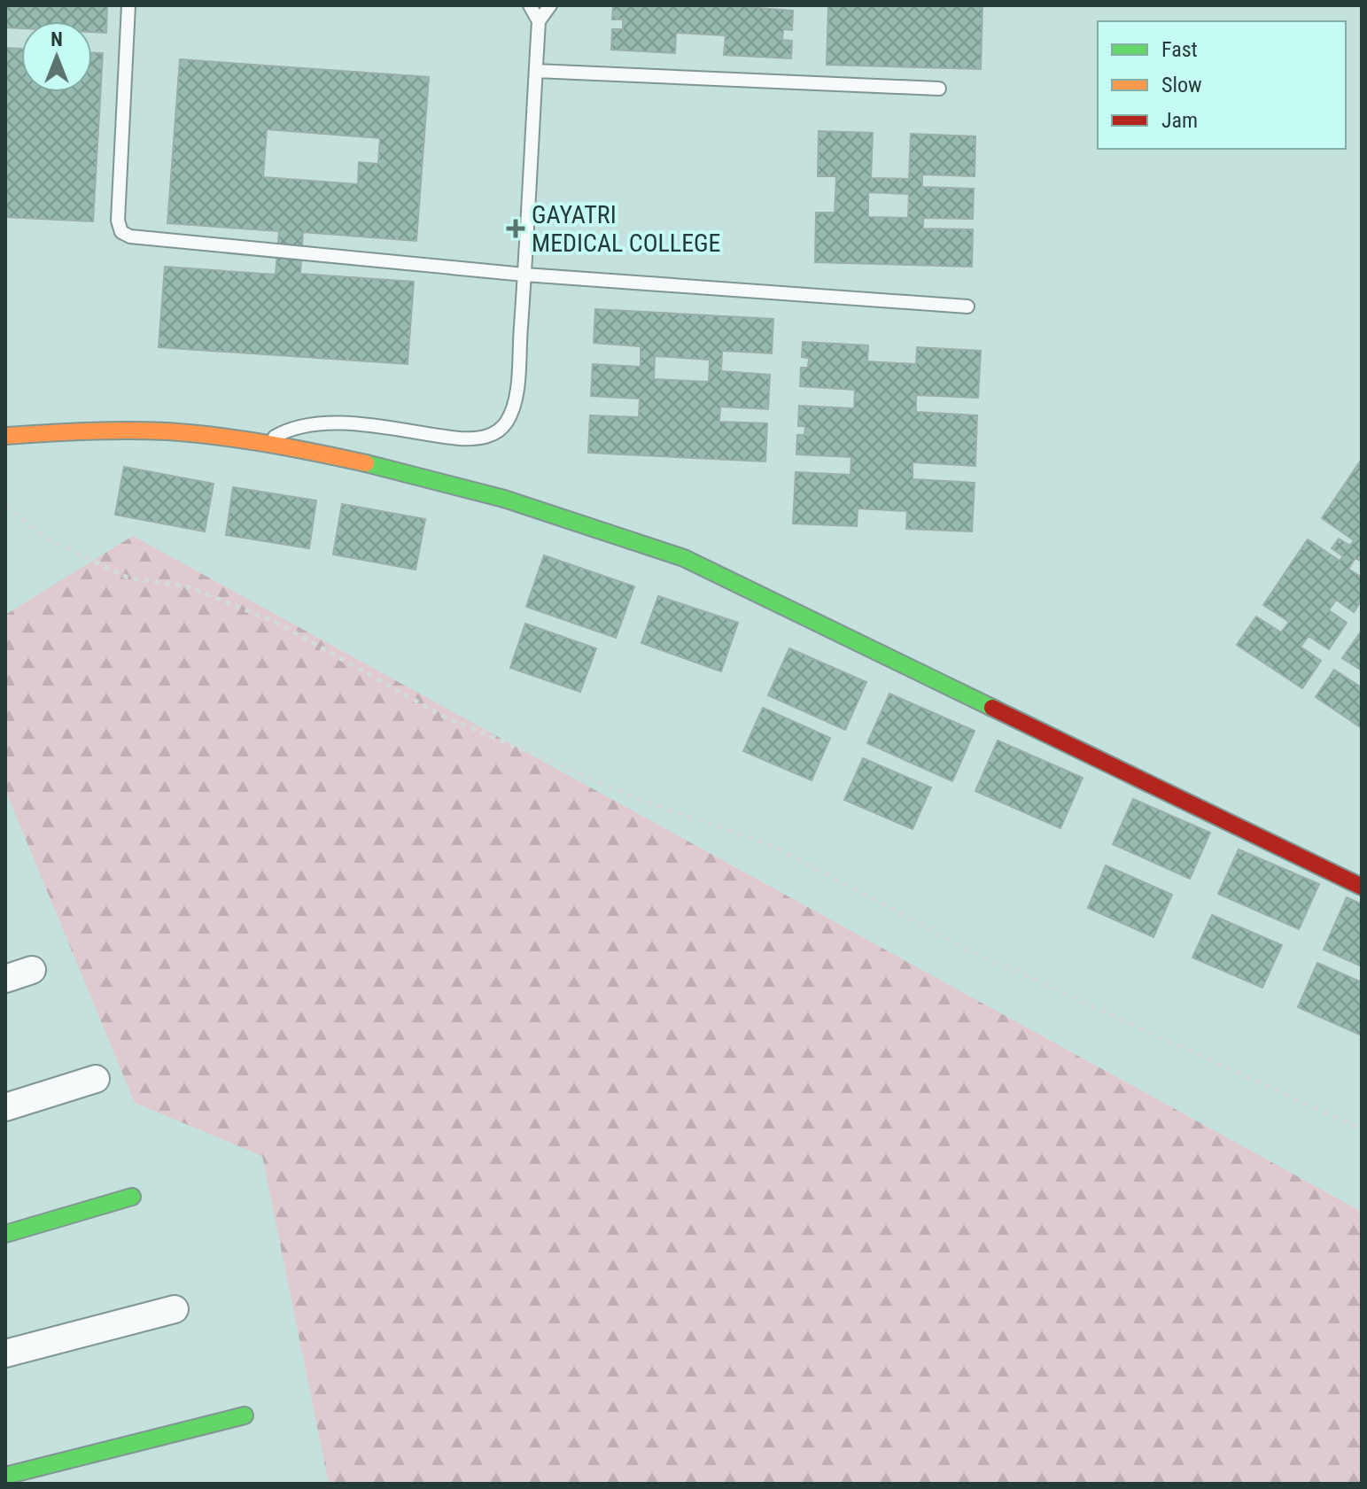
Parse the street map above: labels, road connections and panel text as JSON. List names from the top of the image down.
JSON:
{
  "places": {
    "health": ["GAYATRI MEDICAL COLLEGE"]
  },
  "legend": ["Fast", "Slow", "Jam"],
  "north": "top"
}
